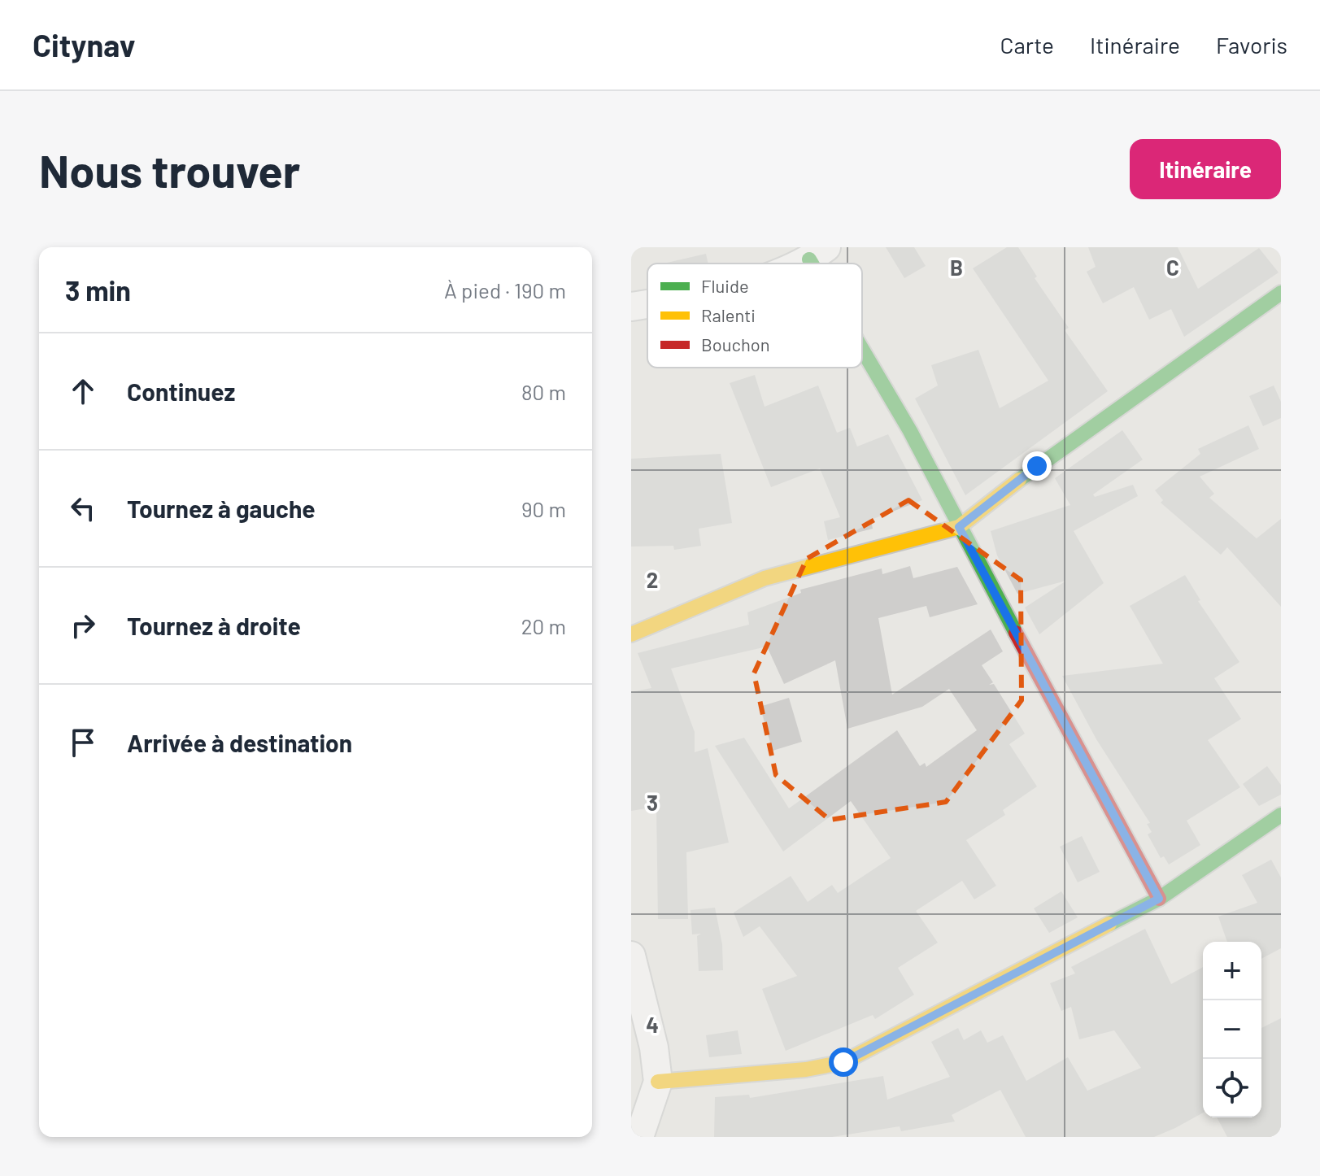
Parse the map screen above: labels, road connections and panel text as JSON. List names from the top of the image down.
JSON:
{
  "legend": ["Fluide", "Ralenti", "Bouchon"],
  "page": {
    "header": "Citynav",
    "nav": ["Carte", "Itinéraire", "Favoris"],
    "buttons": "Itinéraire",
    "title": "Nous trouver",
    "heading": ["3 min", "À pied · 190 m"],
    "list": [
      ["Continuez", "80 m"],
      ["Tournez à gauche", "90 m"],
      ["Tournez à droite", "20 m"],
      "Arrivée à destination"
    ],
    "map_buttons": ["+", "−"]
  },
  "grid": {
    "columns": ["B", "C"],
    "rows": ["2", "3", "4"]
  }
}
